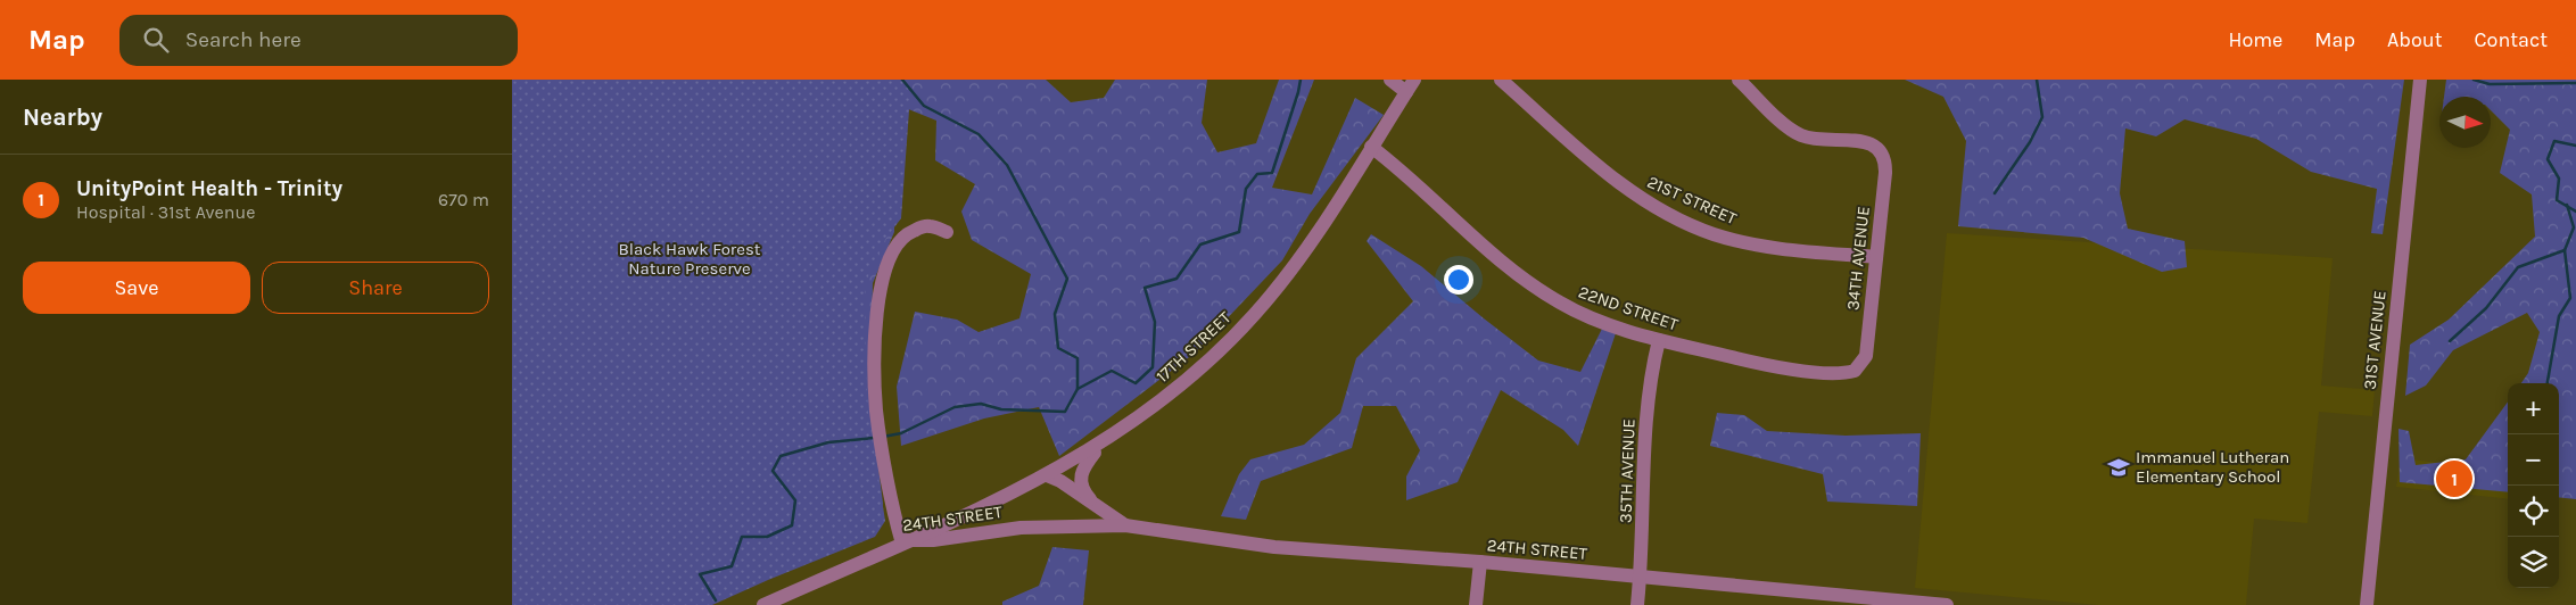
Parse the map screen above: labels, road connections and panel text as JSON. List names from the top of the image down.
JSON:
{
  "streets": {
    "street": [
      "21ST STREET",
      "34TH AVENUE",
      "22ND STREET",
      "31ST AVENUE",
      "17TH STREET",
      "35TH AVENUE",
      "24TH STREET"
    ]
  },
  "crossings": [
    ["21ST STREET", "34TH AVENUE"],
    ["34TH AVENUE", "22ND STREET"],
    ["22ND STREET", "17TH STREET"],
    ["22ND STREET", "35TH AVENUE"],
    ["17TH STREET", "24TH STREET"],
    ["35TH AVENUE", "24TH STREET"]
  ],
  "parks": ["Black Hawk Forest Nature Preserve"],
  "places": {
    "school or university": ["Immanuel Lutheran Elementary School"]
  },
  "north": "right",
  "page": {
    "header": "Map",
    "search": "Search here",
    "nav": [
      "Home",
      "Map",
      "About",
      "Contact"
    ],
    "heading": "Nearby",
    "list": [
      {
        "mark": "1",
        "name": "UnityPoint Health - Trinity",
        "note": "Hospital · 31st Avenue",
        "value": "670 m"
      }
    ],
    "buttons": ["Save", "Share"],
    "map_buttons": ["+", "−"],
    "pins": "1"
  }
}
